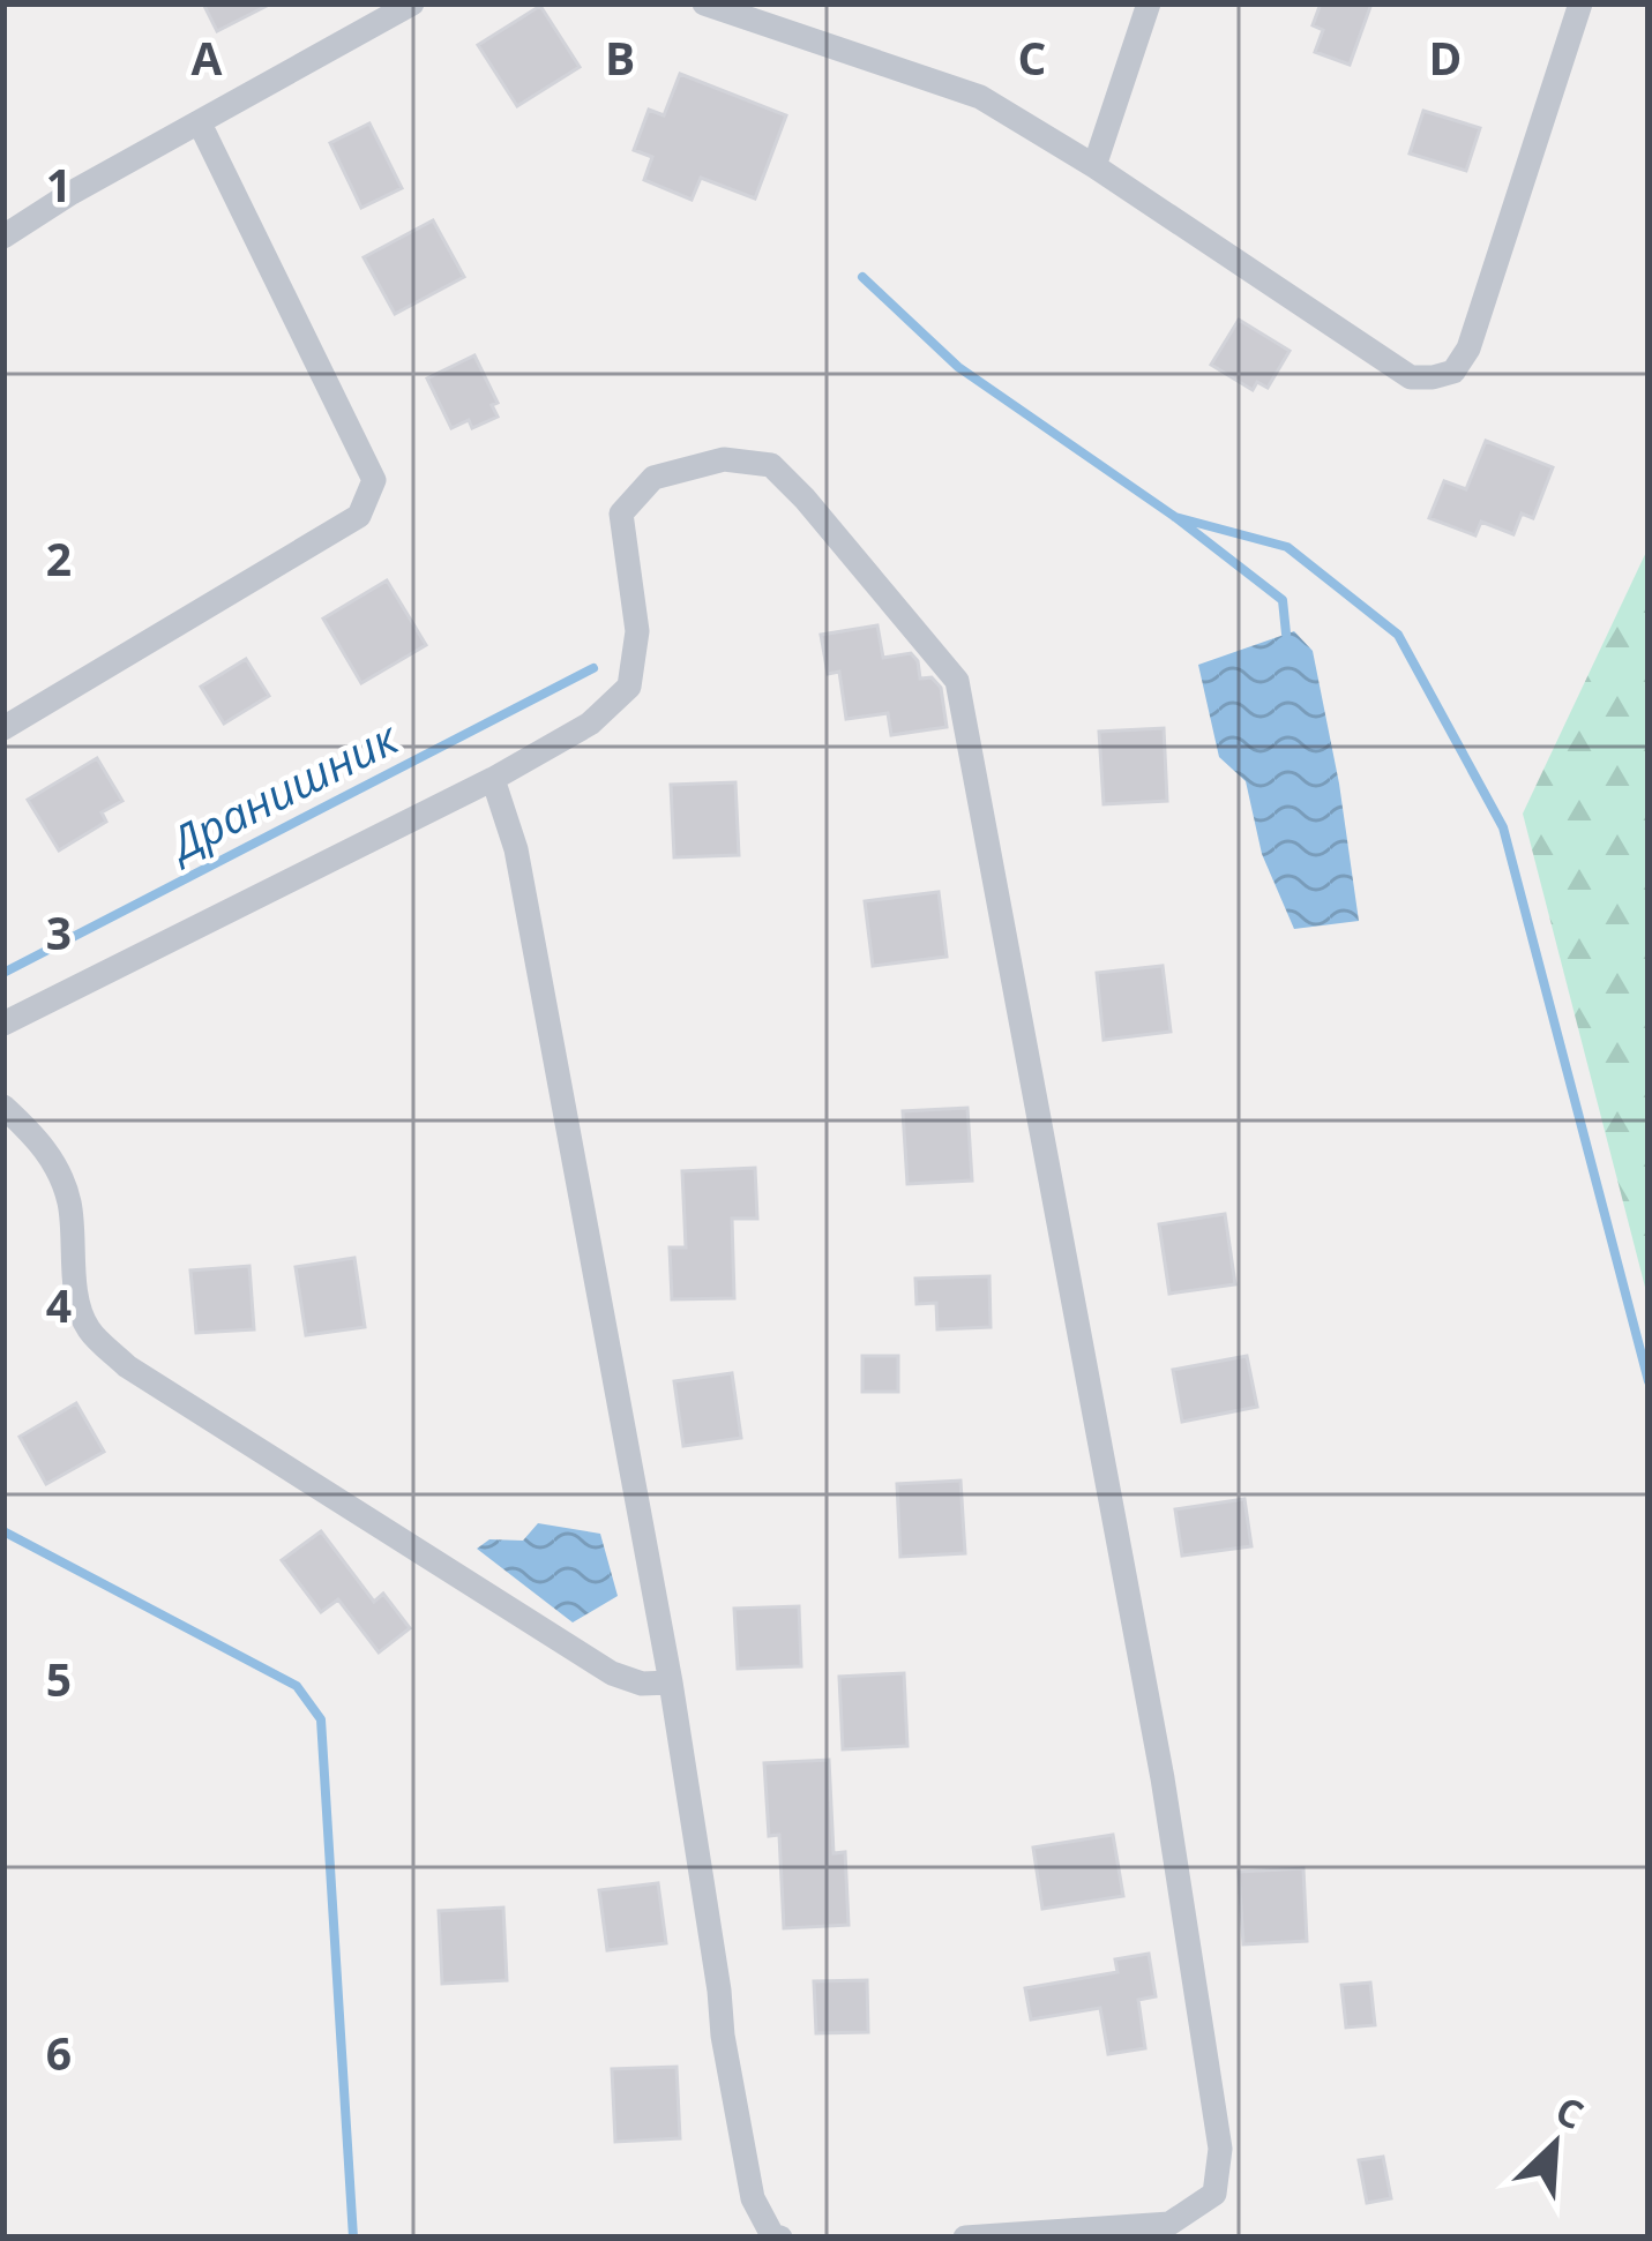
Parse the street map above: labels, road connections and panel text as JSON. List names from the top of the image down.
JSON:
{
  "water": ["Дранишник"],
  "north": "top right",
  "grid": {
    "columns": [
      "A",
      "B",
      "C",
      "D"
    ],
    "rows": [
      "1",
      "2",
      "3",
      "4",
      "5",
      "6"
    ]
  }
}
